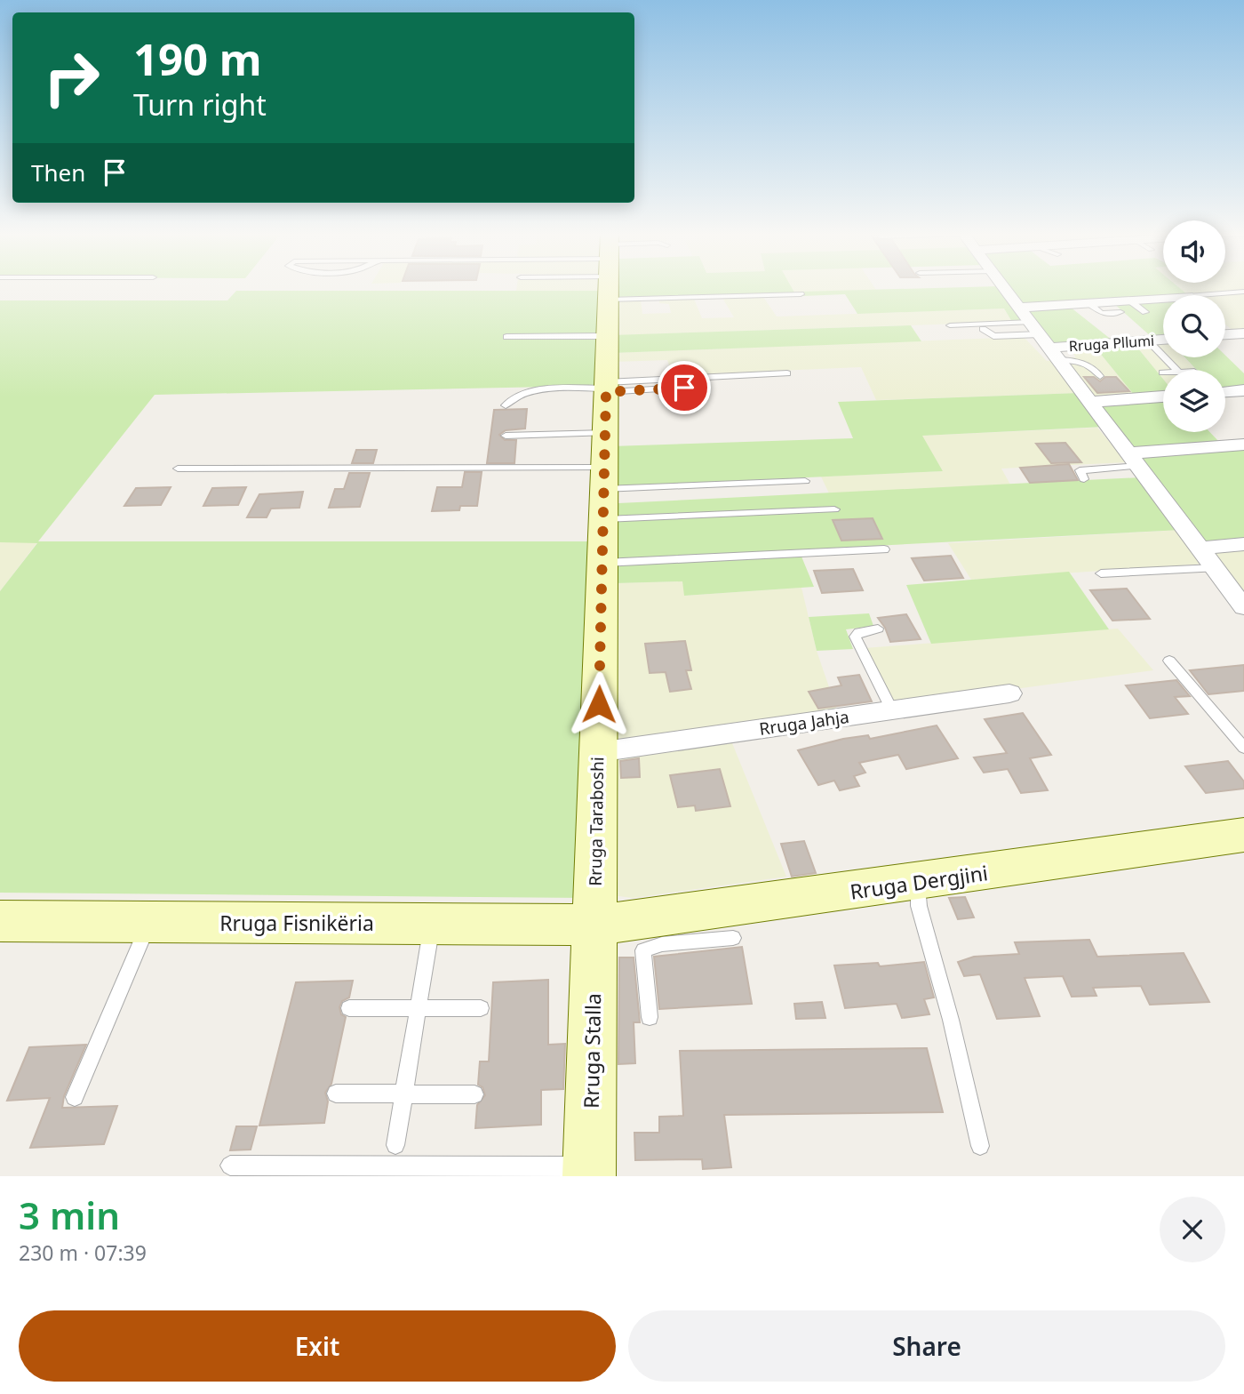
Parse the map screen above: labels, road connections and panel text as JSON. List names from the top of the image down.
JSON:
{
  "streets": {
    "street": [
      "Rruga Pllumi",
      "Rruga Jahja",
      "Rruga Taraboshi",
      "Rruga Dergjini",
      "Rruga Fisnikëria",
      "Rruga Stalla"
    ]
  },
  "crossings": [
    ["Rruga Jahja", "Rruga Taraboshi"],
    ["Rruga Taraboshi", "Rruga Dergjini"],
    ["Rruga Taraboshi", "Rruga Fisnikëria"],
    ["Rruga Taraboshi", "Rruga Stalla"],
    ["Rruga Dergjini", "Rruga Fisnikëria"],
    ["Rruga Dergjini", "Rruga Stalla"],
    ["Rruga Fisnikëria", "Rruga Stalla"]
  ],
  "page": {
    "turn": ["190 m", "Turn right"],
    "then": "Then",
    "heading": ["3 min", "230 m · 07:39"],
    "buttons": ["Exit", "Share"]
  }
}
